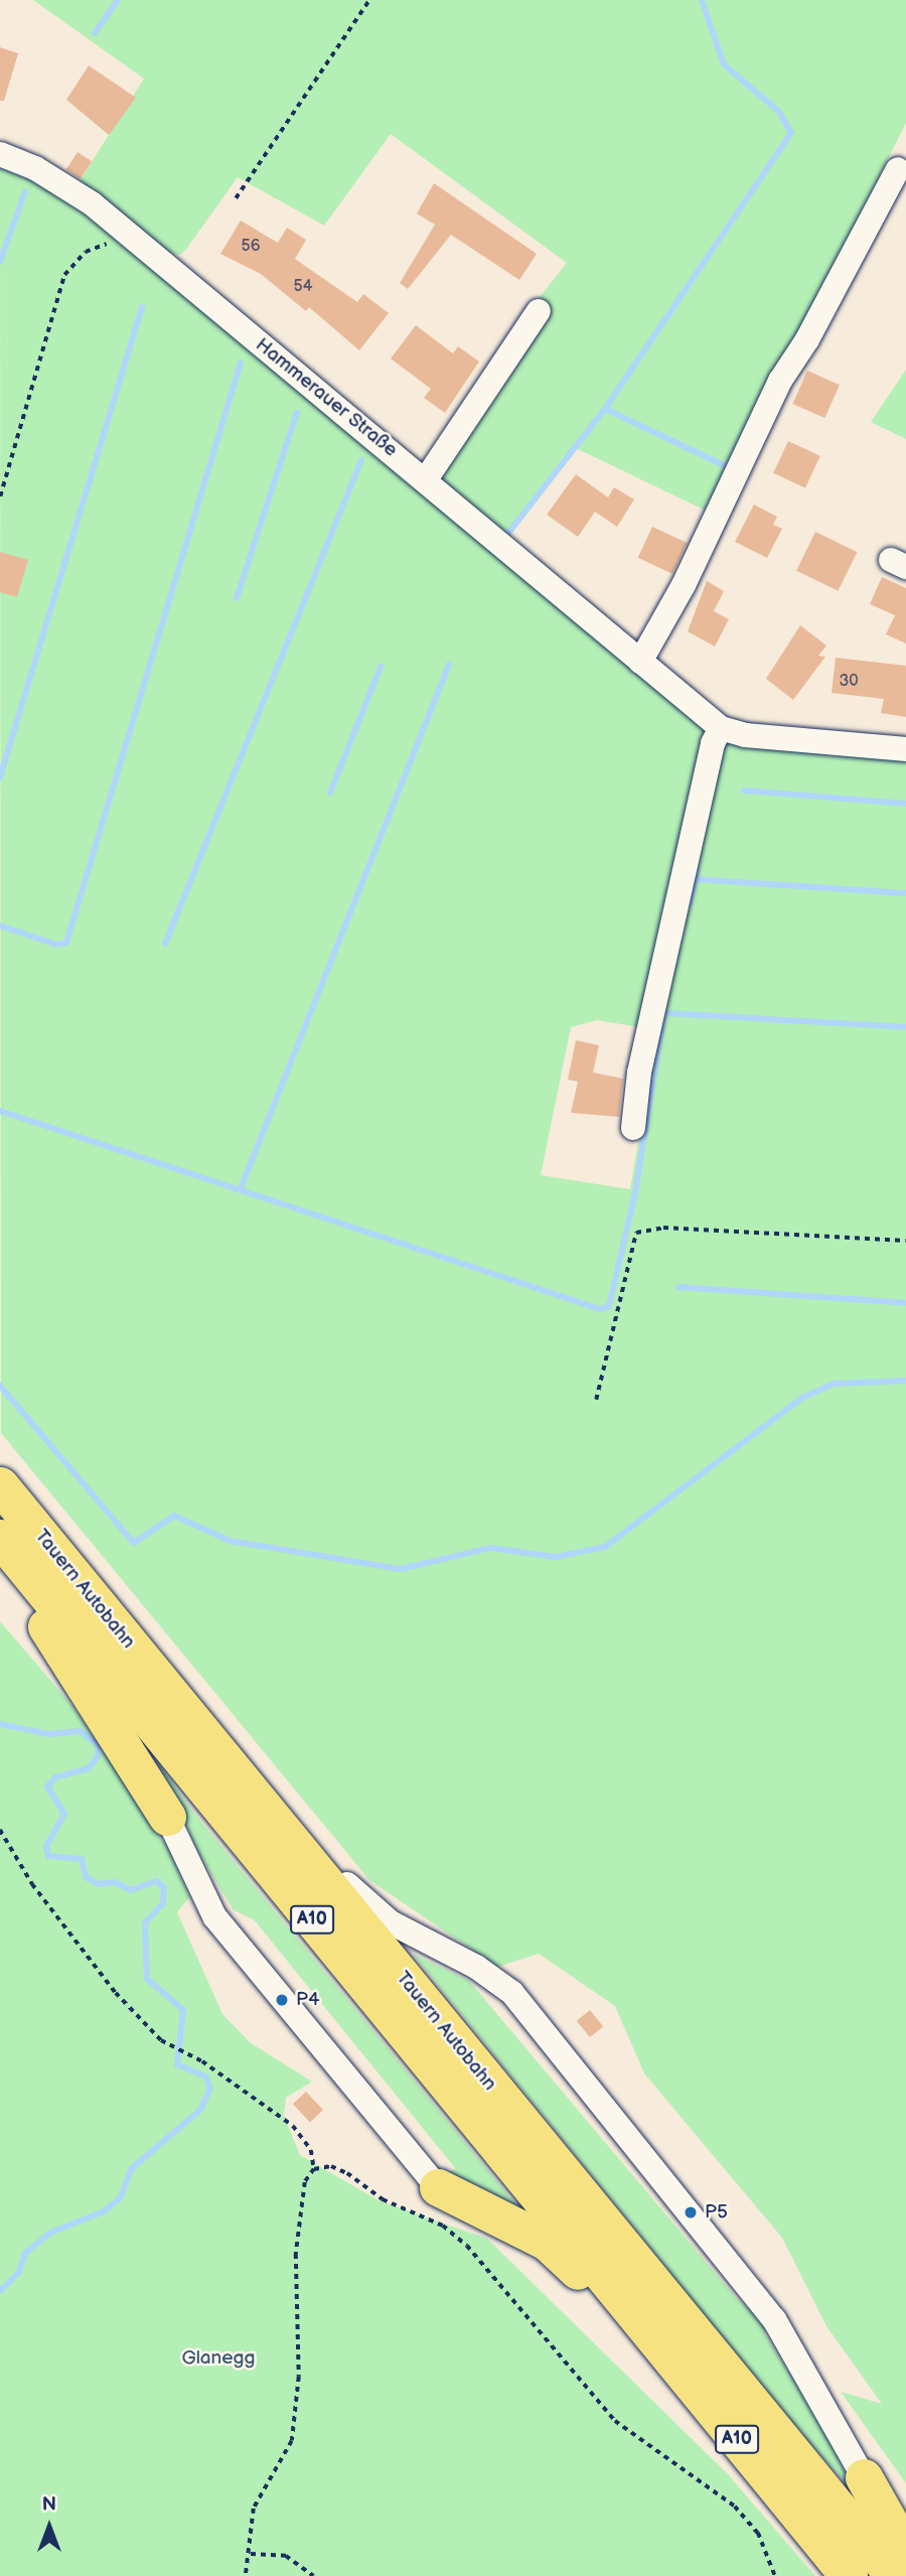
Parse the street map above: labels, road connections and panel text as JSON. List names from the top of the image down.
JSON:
{
  "streets": {
    "highway": ["Tauern Autobahn", "A10"],
    "street": ["Hammerauer Straße"]
  },
  "parks": ["Glanegg"],
  "places": ["P4", "P5"],
  "house_numbers": ["56", "54", "30"],
  "north": "top"
}
